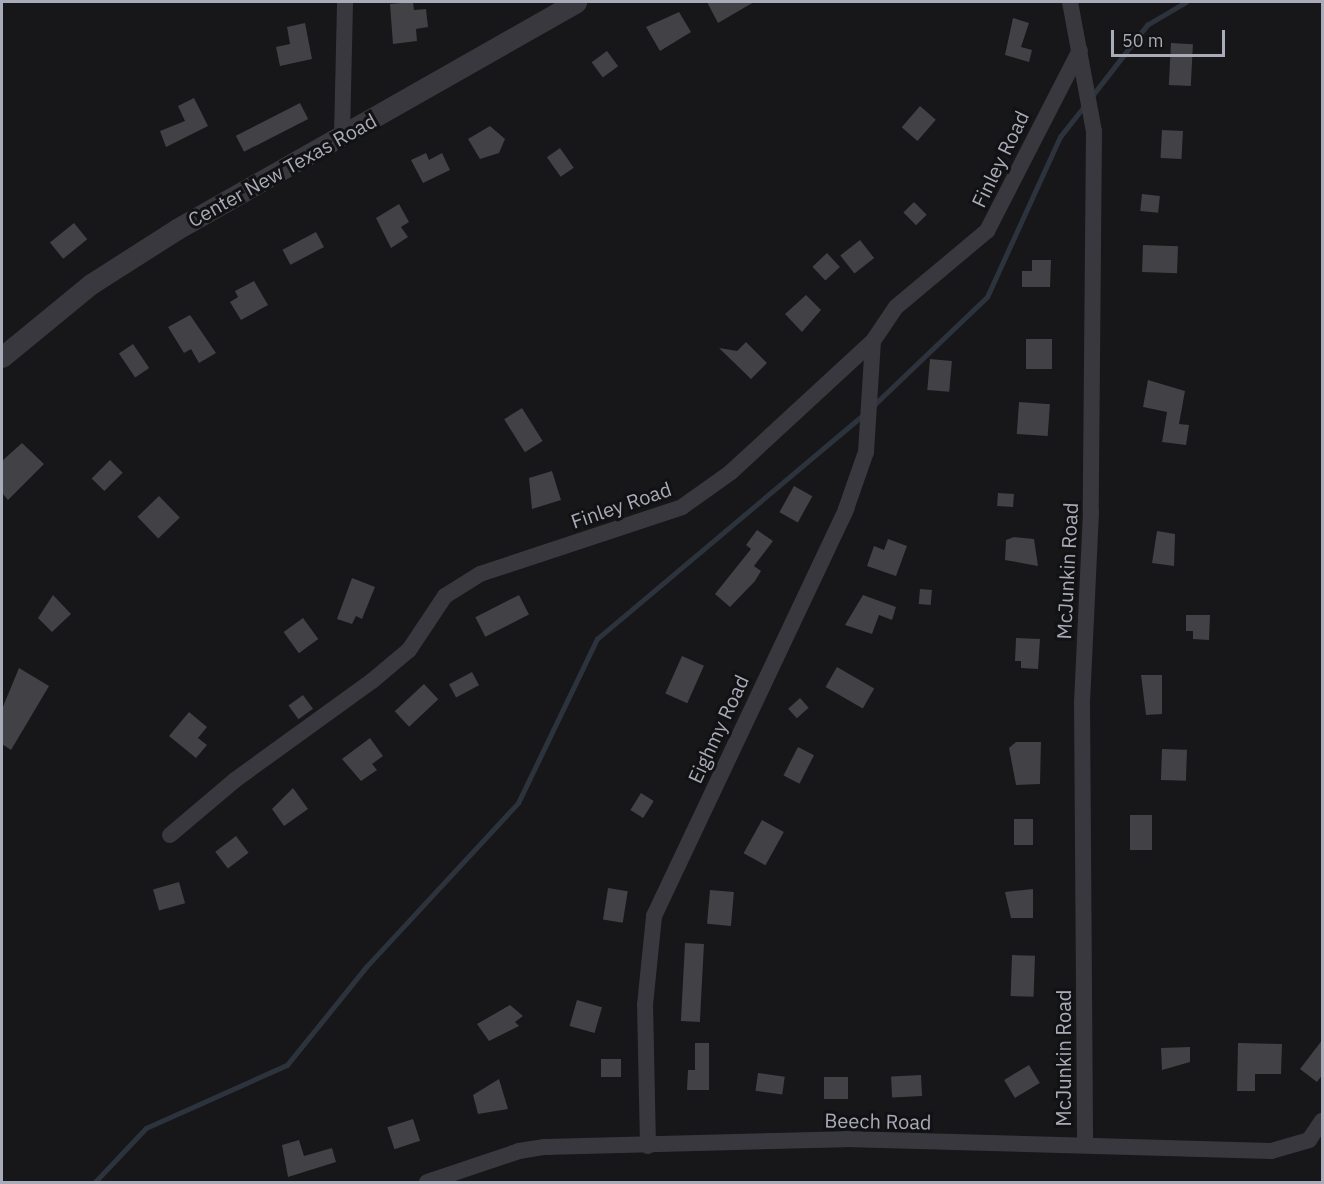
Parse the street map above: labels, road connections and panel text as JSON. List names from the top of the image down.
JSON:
{
  "streets": {
    "street": [
      "Finley Road",
      "Center New Texas Road",
      "McJunkin Road",
      "Eighmy Road",
      "Beech Road"
    ]
  },
  "crossings": [
    ["Finley Road", "McJunkin Road"],
    ["Finley Road", "Eighmy Road"],
    ["McJunkin Road", "Beech Road"],
    ["Eighmy Road", "Beech Road"]
  ],
  "scale_bar": "50 m"
}
